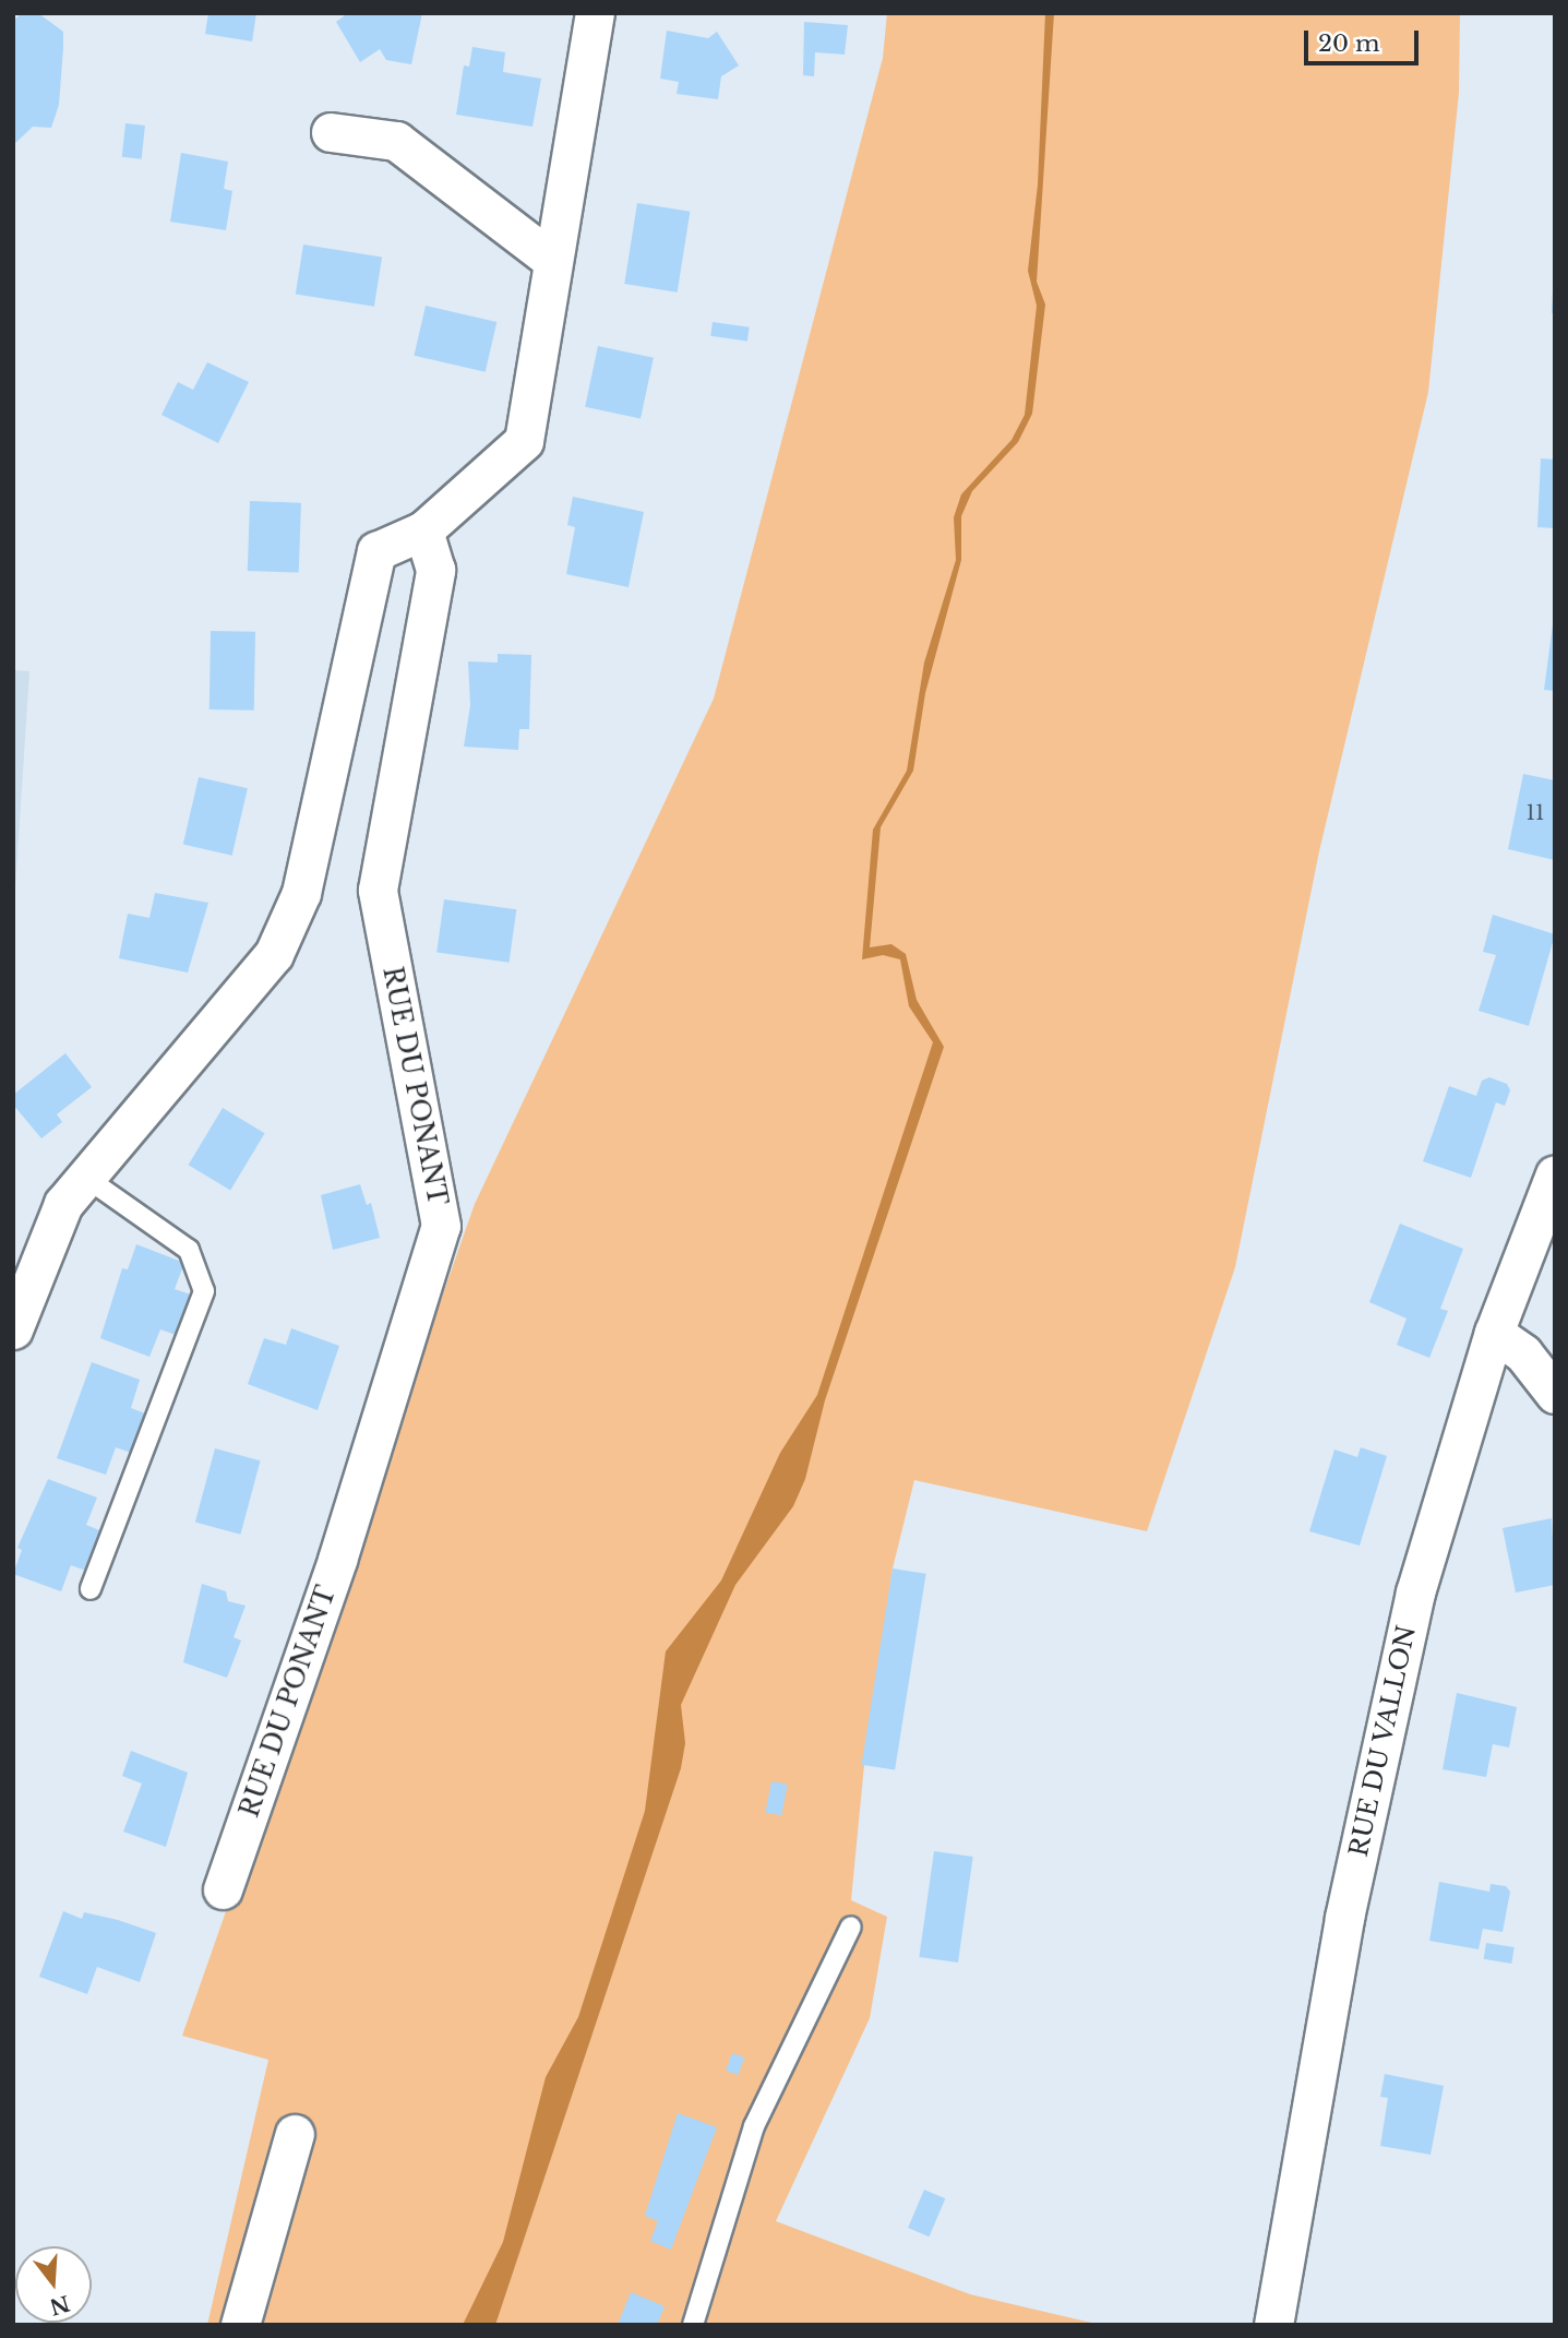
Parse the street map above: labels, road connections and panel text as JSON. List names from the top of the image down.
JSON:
{
  "streets": {
    "street": ["RUE DU PONANT", "RUE DU VALLON"]
  },
  "house_numbers": ["11"],
  "scale_bar": "20 m",
  "north": "bottom"
}
